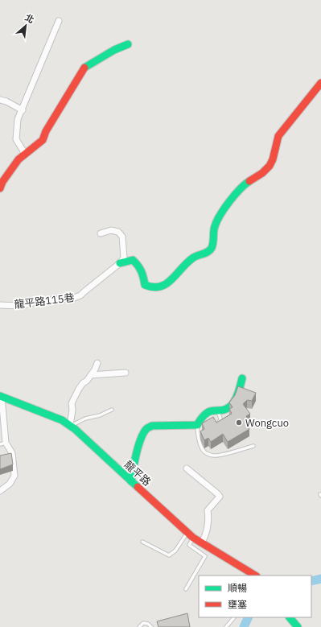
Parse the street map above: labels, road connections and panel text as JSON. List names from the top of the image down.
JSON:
{
  "streets": {
    "street": ["龍平路115巷", "龍平路"]
  },
  "places": ["Wongcuo"],
  "legend": ["順暢", "壅塞"],
  "north": "top right"
}
